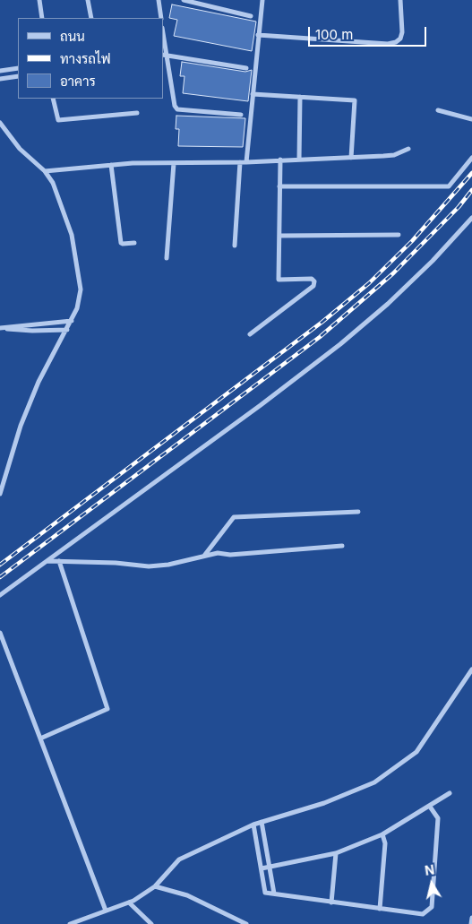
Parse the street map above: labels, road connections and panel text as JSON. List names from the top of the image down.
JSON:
{
  "legend": ["ถนน", "ทางรถไฟ", "อาคาร"],
  "scale_bar": "100 m",
  "north": "top"
}
